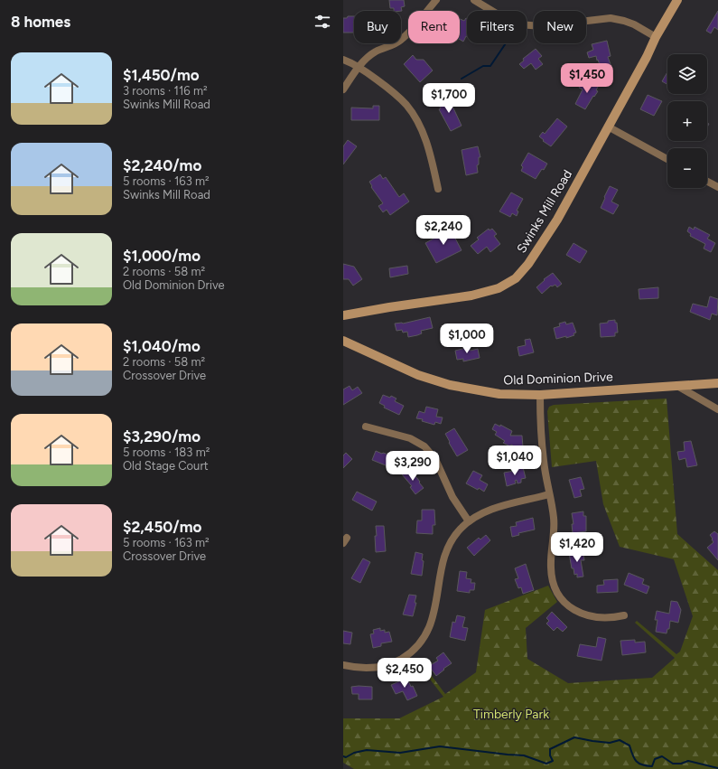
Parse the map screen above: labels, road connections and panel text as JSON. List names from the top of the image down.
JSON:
{
  "streets": {
    "street": ["Swinks Mill Road", "Old Dominion Drive"]
  },
  "parks": ["Timberly Park"],
  "page": {
    "heading": "8 homes",
    "chip": [
      "Buy",
      "Rent",
      "Filters",
      "New"
    ],
    "list": [
      {
        "name": "$1,450/mo",
        "note": "3 rooms · 116 m² · Swinks Mill Road"
      },
      {
        "name": "$2,240/mo",
        "note": "5 rooms · 163 m² · Swinks Mill Road"
      },
      {
        "name": "$1,000/mo",
        "note": "2 rooms · 58 m² · Old Dominion Drive"
      },
      {
        "name": "$1,040/mo",
        "note": "2 rooms · 58 m² · Crossover Drive"
      },
      {
        "name": "$3,290/mo",
        "note": "5 rooms · 183 m² · Old Stage Court"
      },
      {
        "name": "$2,450/mo",
        "note": "5 rooms · 163 m² · Crossover Drive"
      }
    ],
    "map_buttons": ["+", "−"],
    "price": [
      "$1,450",
      "$1,700",
      "$2,240",
      "$1,000",
      "$1,040",
      "$3,290",
      "$1,420",
      "$2,450"
    ]
  }
}
